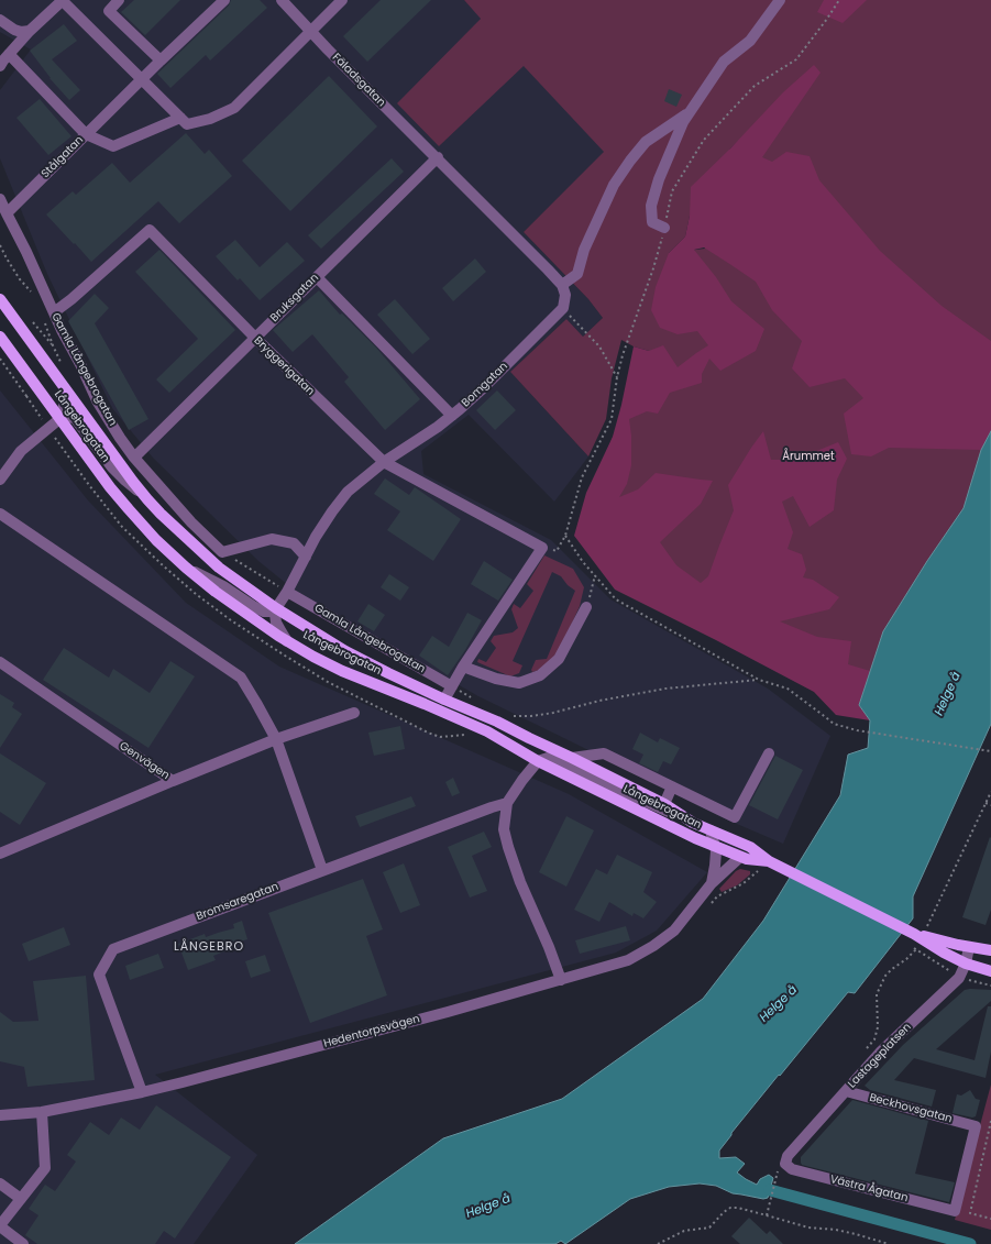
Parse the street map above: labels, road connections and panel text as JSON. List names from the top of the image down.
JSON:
{
  "streets": {
    "main road": ["Långebrogatan"],
    "street": [
      "Fäladsgatan",
      "Stålgatan",
      "Bruksgatan",
      "Bryggerigatan",
      "Gamla Långebrogatan",
      "Bomgatan",
      "Genvägen",
      "Bromsaregatan",
      "Hedentorpsvägen",
      "Lastageplatsen",
      "Beckhovsgatan",
      "Västra Ågatan"
    ]
  },
  "crossings": [
    ["Fäladsgatan", "Bruksgatan"],
    ["Stålgatan", "Gamla Långebrogatan"],
    ["Bruksgatan", "Bryggerigatan"],
    ["Bruksgatan", "Gamla Långebrogatan"],
    ["Bryggerigatan", "Gamla Långebrogatan"],
    ["Bryggerigatan", "Bomgatan"],
    ["Gamla Långebrogatan", "Bomgatan"],
    ["Bomgatan", "Långebrogatan"],
    ["Långebrogatan", "Hedentorpsvägen"],
    ["Långebrogatan", "Lastageplatsen"],
    ["Bromsaregatan", "Hedentorpsvägen"],
    ["Lastageplatsen", "Beckhovsgatan"],
    ["Lastageplatsen", "Västra Ågatan"],
    ["Beckhovsgatan", "Västra Ågatan"]
  ],
  "districts": ["LÅNGEBRO"],
  "water": ["Helge å"],
  "parks": ["Årummet"]
}
